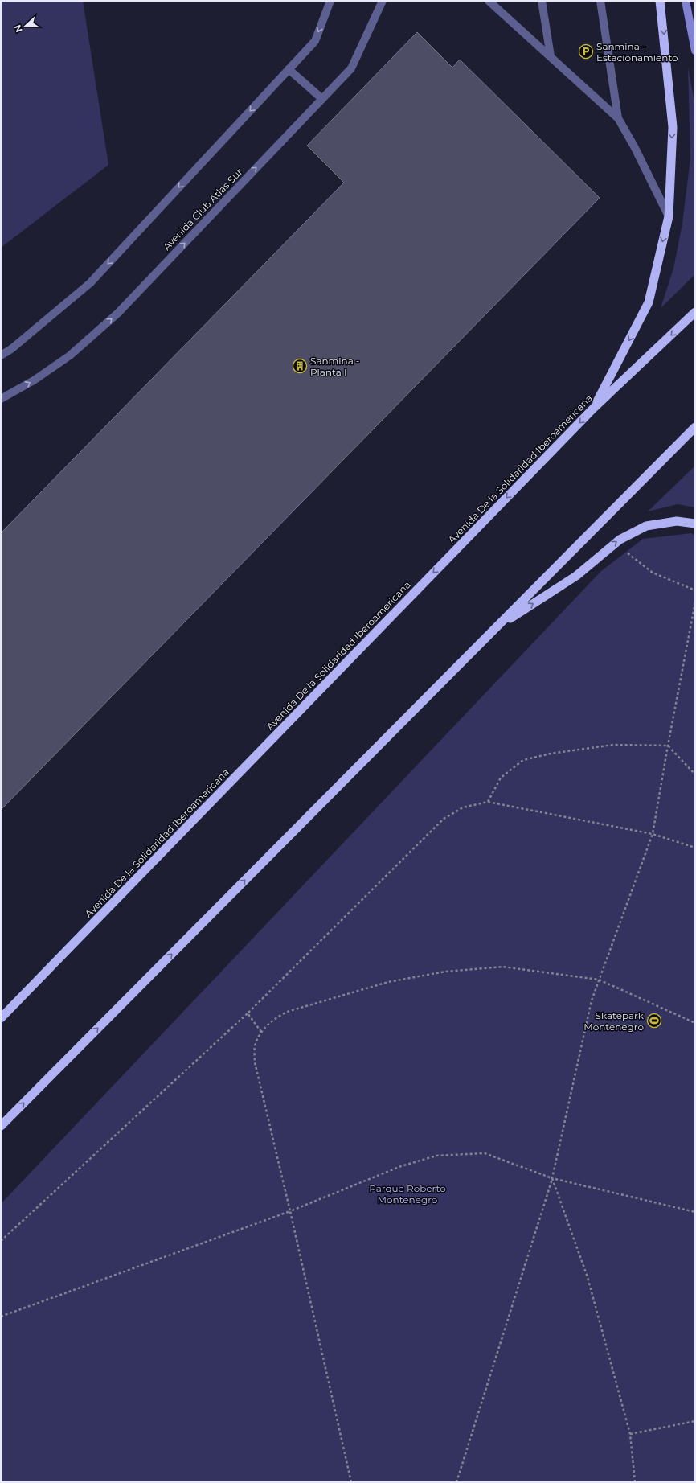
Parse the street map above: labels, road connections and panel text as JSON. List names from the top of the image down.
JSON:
{
  "streets": {
    "highway": ["Avenida De la Solidaridad Iberoamericana"],
    "street": ["Avenida Club Atlas Sur"]
  },
  "parks": ["Parque Roberto Montenegro"],
  "places": {
    "parking": ["Sanmina - Estacionamiento"],
    "building": ["Sanmina - Planta I"],
    "sports": ["Skatepark Montenegro"]
  },
  "north": "left"
}
